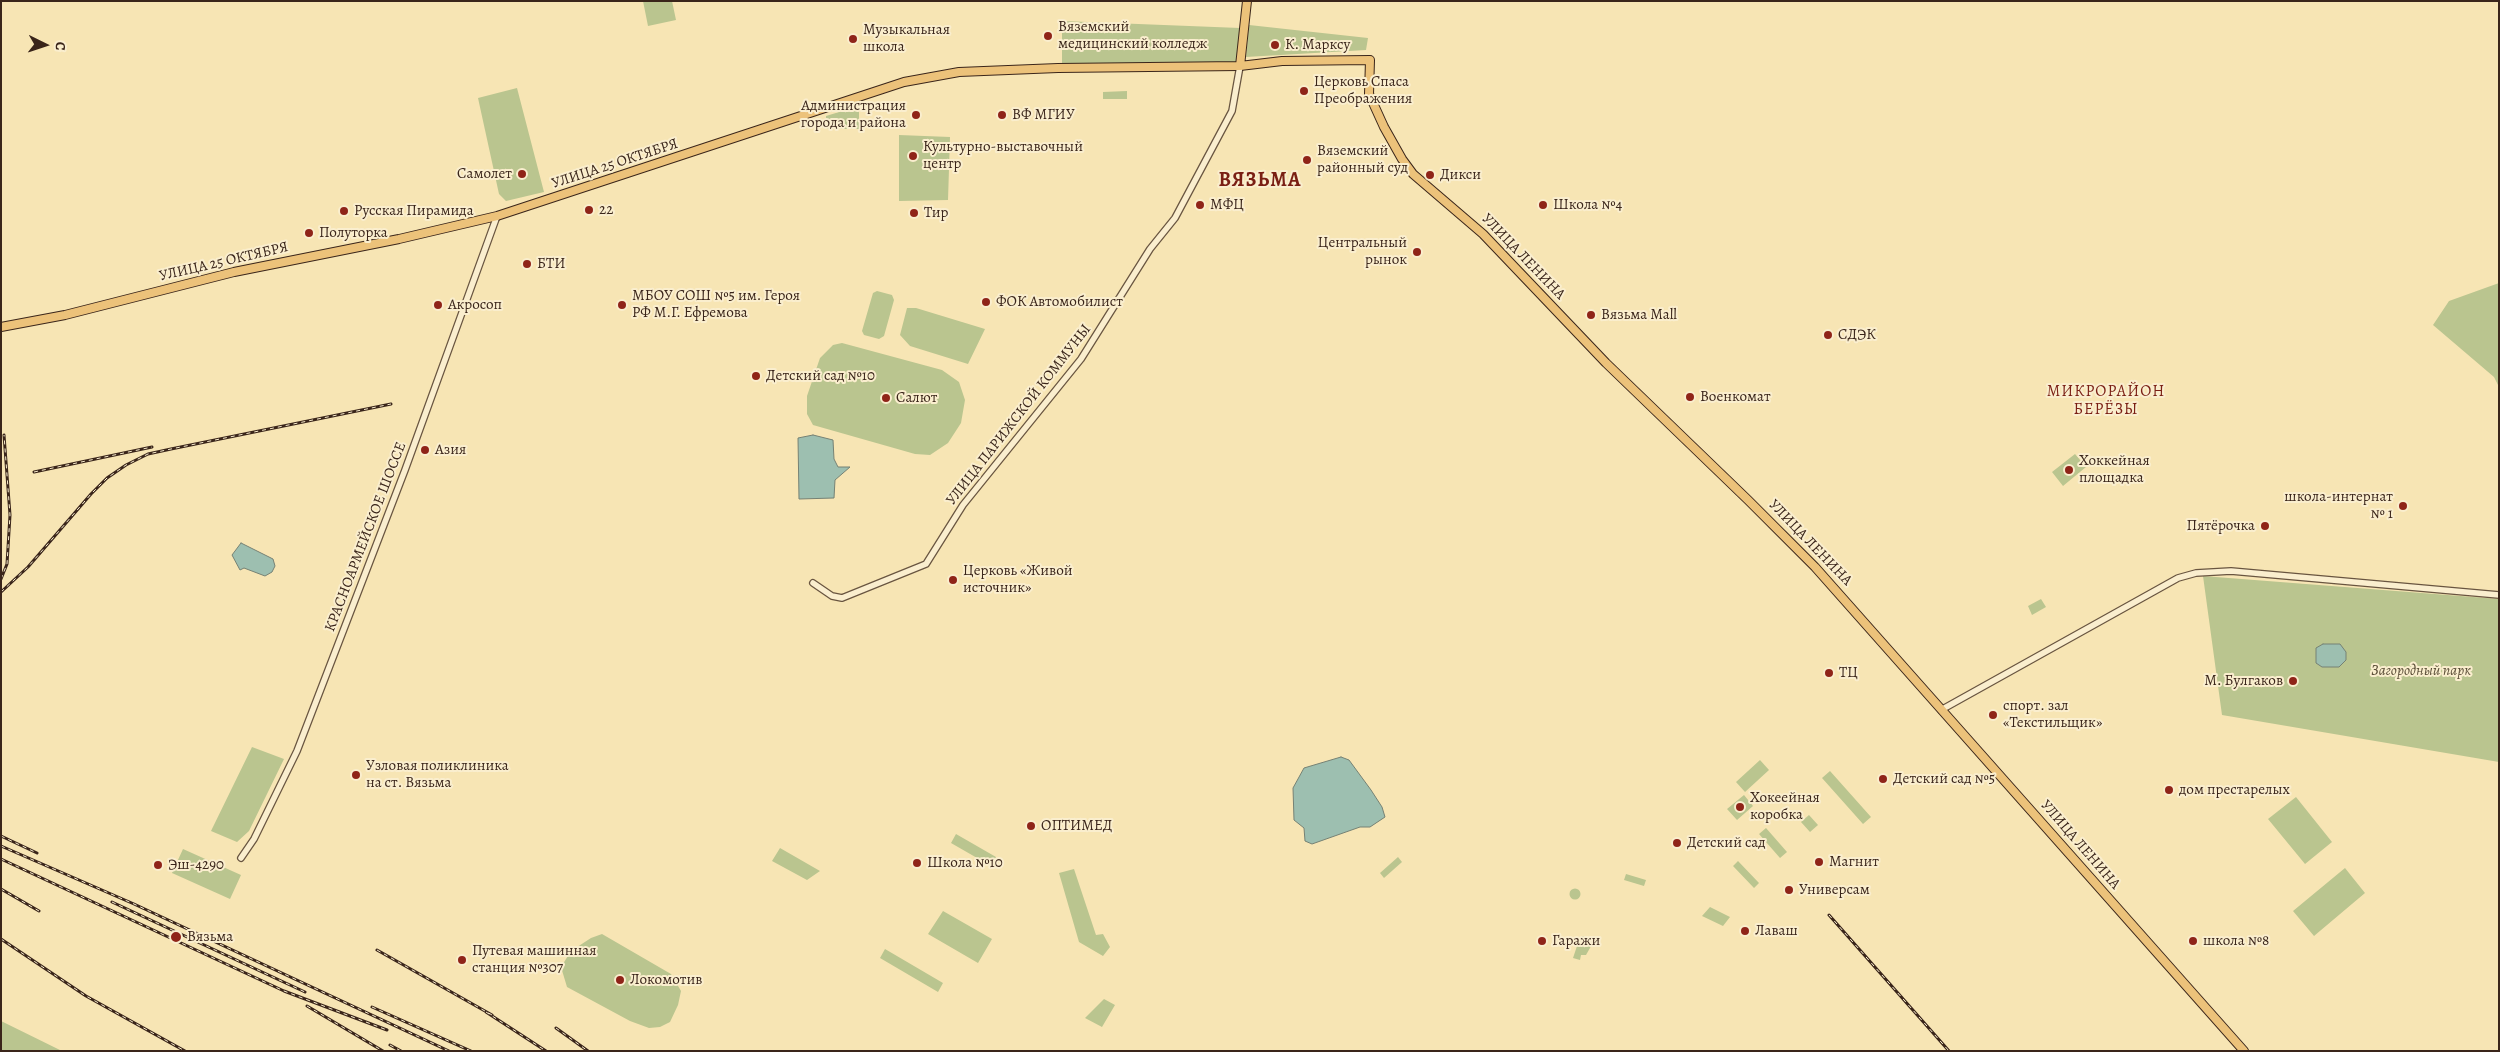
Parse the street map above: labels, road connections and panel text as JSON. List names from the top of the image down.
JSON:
{
  "streets": {
    "main road": ["УЛИЦА 25 ОКТЯБРЯ", "УЛИЦА ЛЕНИНА"],
    "street": ["УЛИЦА ПАРИЖСКОЙ КОММУНЫ", "КРАСНОАРМЕЙСКОЕ ШОССЕ"]
  },
  "crossings": [
    ["УЛИЦА 25 ОКТЯБРЯ", "УЛИЦА ЛЕНИНА"],
    ["УЛИЦА 25 ОКТЯБРЯ", "УЛИЦА ПАРИЖСКОЙ КОММУНЫ"],
    ["УЛИЦА 25 ОКТЯБРЯ", "КРАСНОАРМЕЙСКОЕ ШОССЕ"]
  ],
  "districts": ["ВЯЗЬМА", "МИКРОРАЙОН БЕРЁЗЫ"],
  "parks": ["Загородный парк"],
  "places": [
    "Вяземский медицинский колледж",
    "Музыкальная школа",
    "К. Марксу",
    "Церковь Спаса Преображения",
    "Администрация города и района",
    "ВФ МГИУ",
    "Культурно-выставочный центр",
    "Вяземский районный суд",
    "Самолет",
    "Дикси",
    "МФЦ",
    "Школа №4",
    "22",
    "Русская Пирамида",
    "Тир",
    "Полуторка",
    "Центральный рынок",
    "БТИ",
    "ФОК Автомобилист",
    "Акросоп",
    "МБОУ СОШ №5 им. Героя РФ М.Г. Ефремова",
    "Вязьма Mall",
    "СДЭК",
    "Детский сад №10",
    "Военкомат",
    "Салют",
    "Азия",
    "Хоккейная площадка",
    "школа-интернат № 1",
    "Пятёрочка",
    "Церковь «Живой источник»",
    "ТЦ",
    "М. Булгаков",
    "спорт. зал «Текстильщик»",
    "Узловая поликлиника на ст. Вязьма",
    "Детский сад №5",
    "дом престарелых",
    "Хокеейная коробка",
    "ОПТИМЕД",
    "Детский сад",
    "Магнит",
    "Школа №10",
    "Эш-4290",
    "Универсам",
    "Лаваш",
    "Вязьма",
    "Гаражи",
    "школа №8",
    "Путевая машинная станция №307",
    "Локомотив"
  ],
  "north": "right"
}
